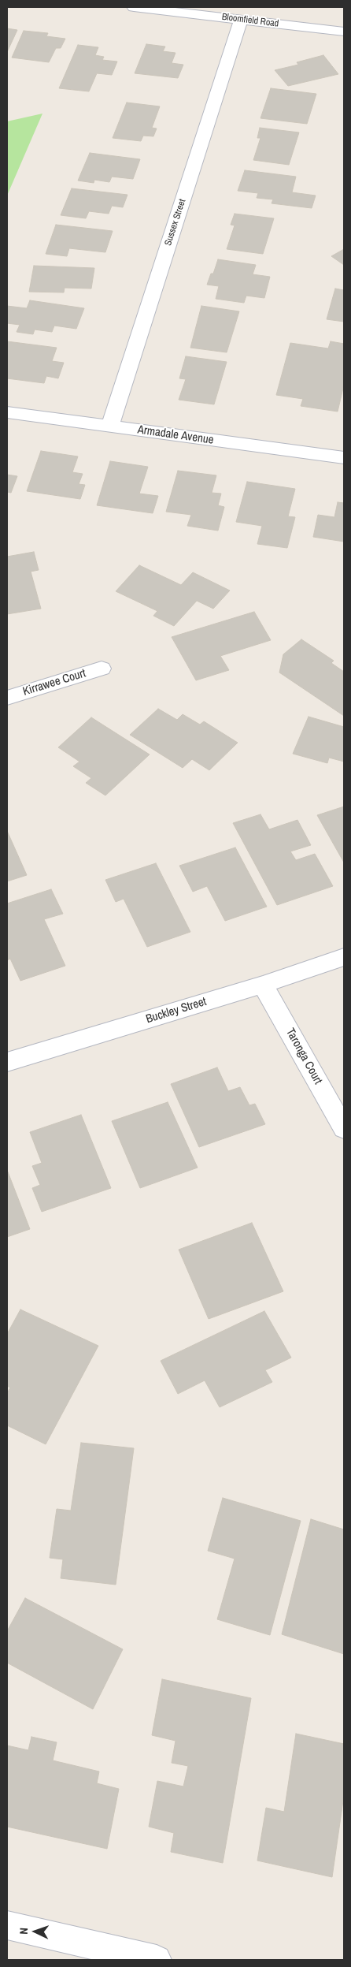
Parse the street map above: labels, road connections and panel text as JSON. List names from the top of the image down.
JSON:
{
  "streets": {
    "street": [
      "Bloomfield Road",
      "Sussex Street",
      "Armadale Avenue",
      "Kirrawee Court",
      "Buckley Street",
      "Taronga Court"
    ]
  },
  "crossings": [
    ["Bloomfield Road", "Sussex Street"],
    ["Sussex Street", "Armadale Avenue"],
    ["Buckley Street", "Taronga Court"]
  ],
  "north": "left"
}
